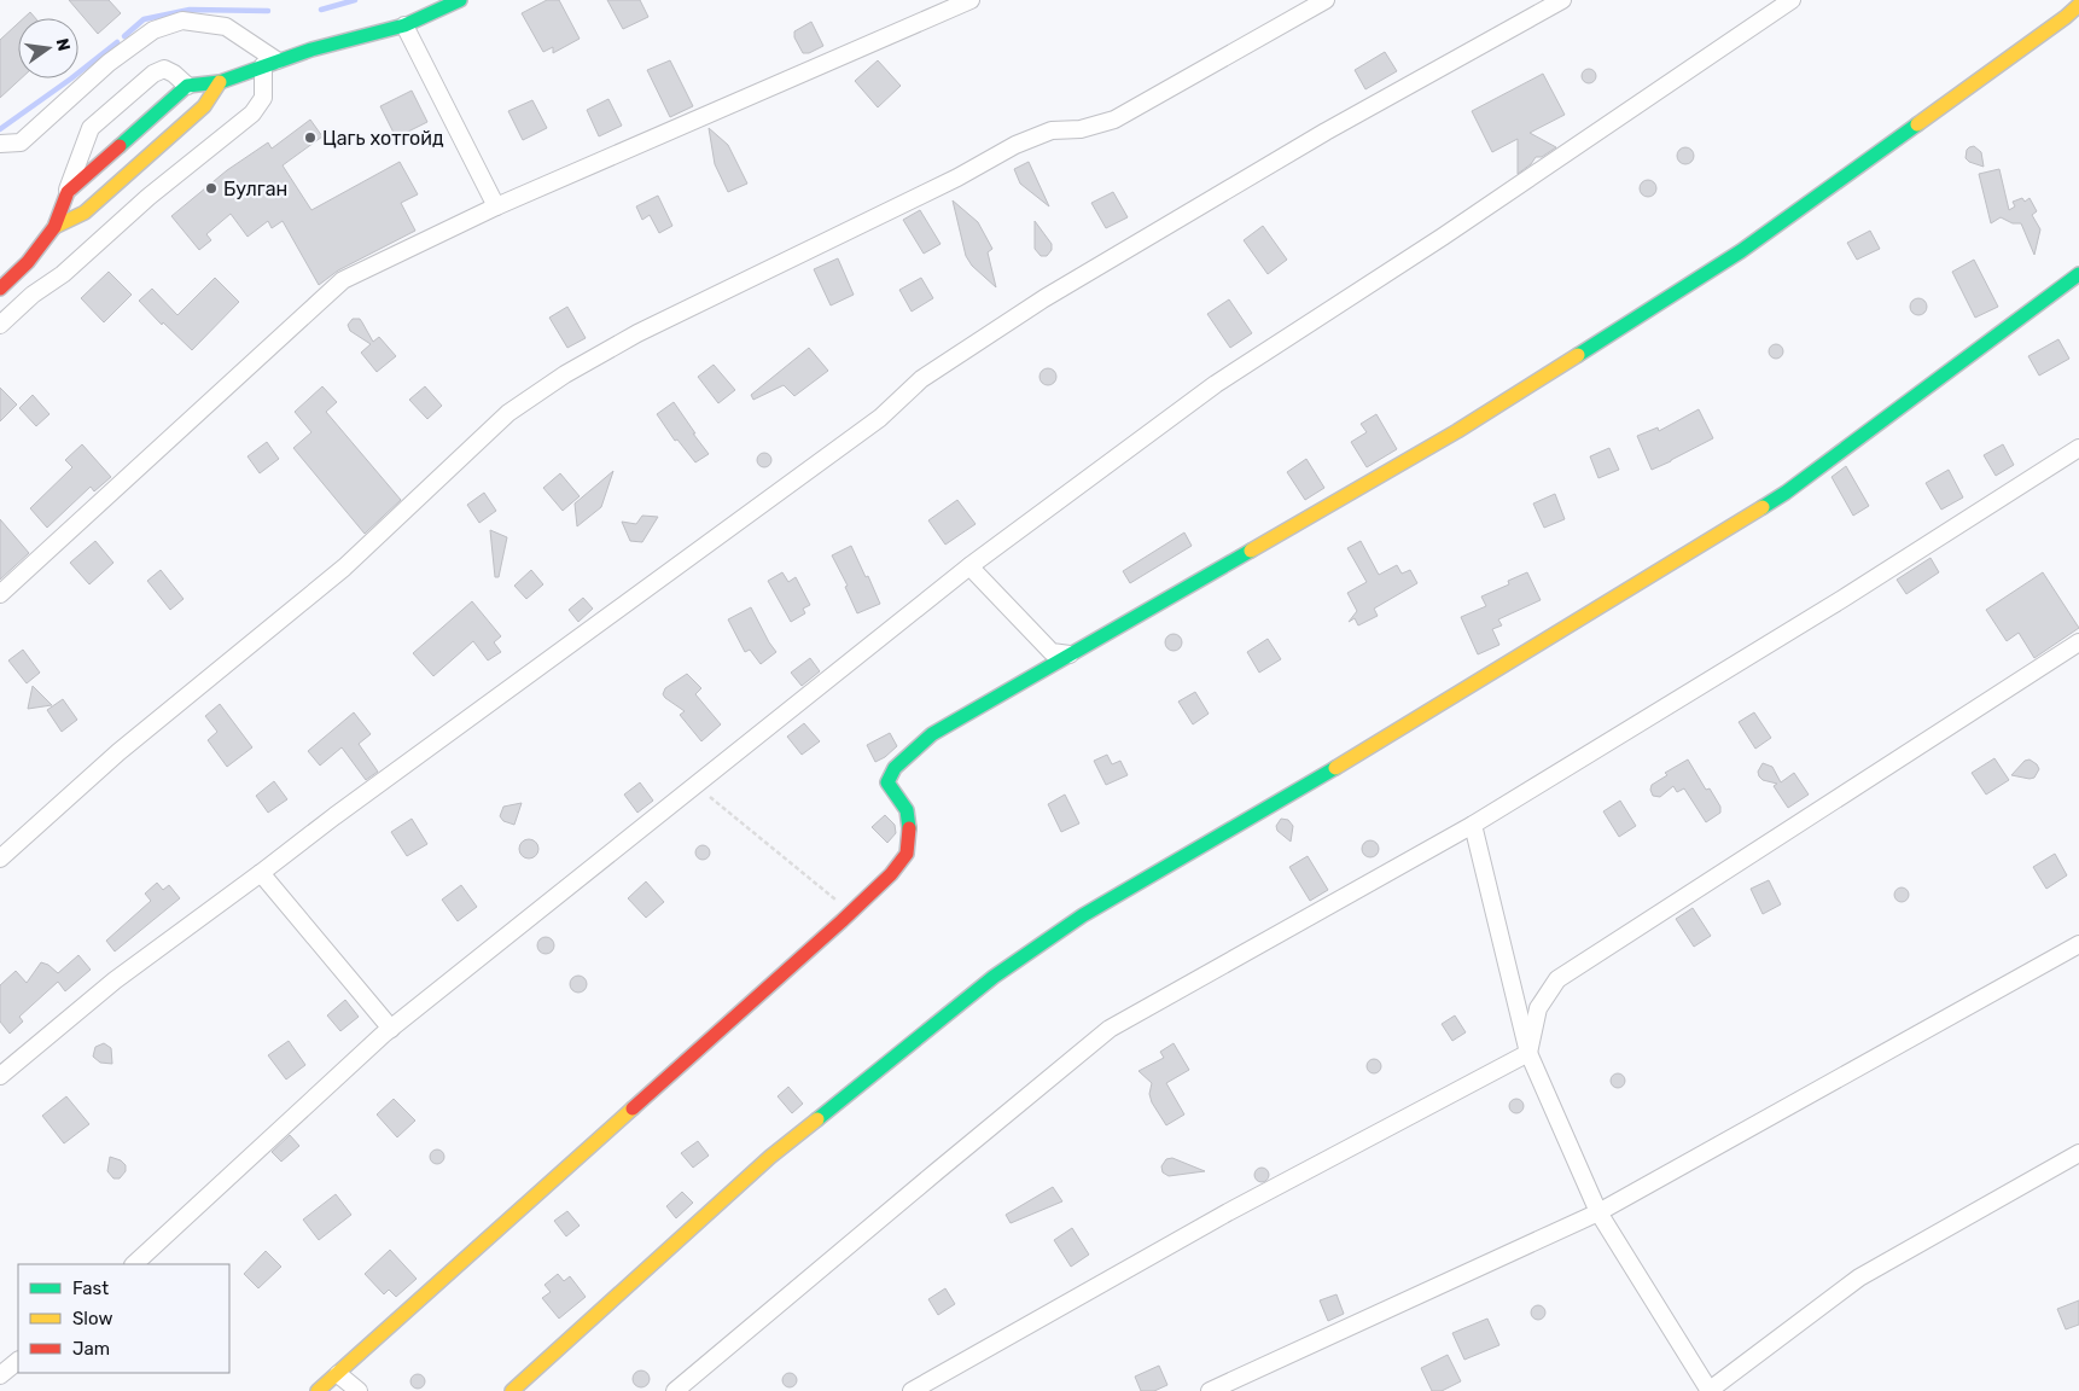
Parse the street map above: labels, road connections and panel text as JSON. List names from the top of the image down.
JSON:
{
  "places": ["Цагь хотгойд", "Булган"],
  "legend": ["Fast", "Slow", "Jam"],
  "north": "right"
}
